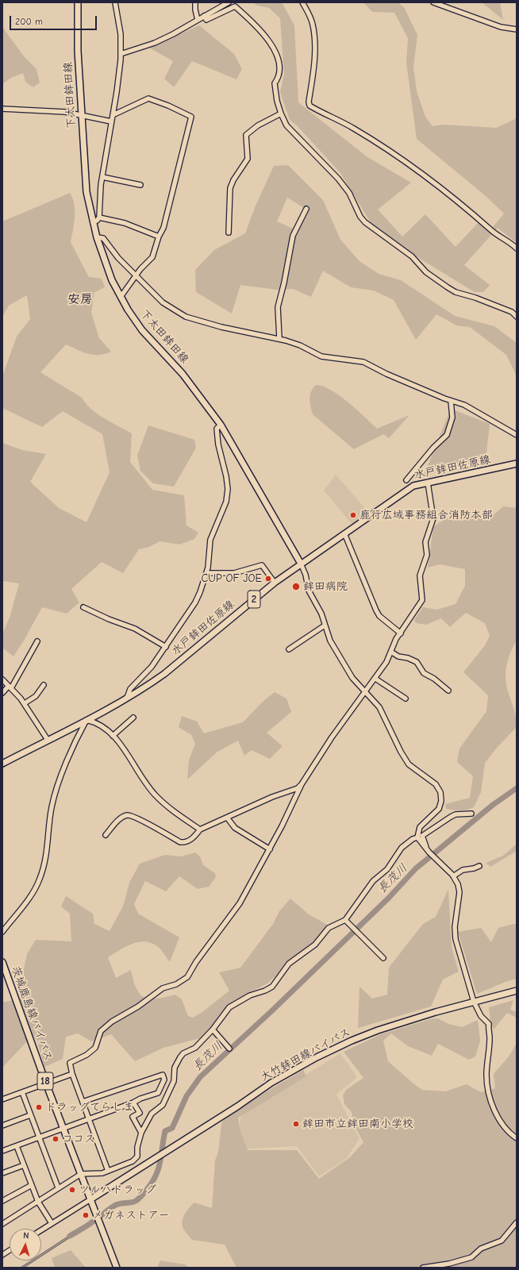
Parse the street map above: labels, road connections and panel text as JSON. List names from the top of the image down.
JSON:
{
  "streets": {
    "main road": [
      "下太田鉾田線",
      "水戸鉾田佐原線",
      "2",
      "茨城鹿島線バイパス",
      "大竹鉾田線バイパス",
      "18"
    ]
  },
  "crossings": [
    ["下太田鉾田線", "水戸鉾田佐原線"],
    ["茨城鹿島線バイパス", "大竹鉾田線バイパス"]
  ],
  "districts": ["安房"],
  "water": ["長茂川"],
  "places": [
    "鹿行広域事務組合消防本部",
    "CUP OF JOE",
    "鉾田病院",
    "ドラッグてらしま",
    "鉾田市立鉾田南小学校",
    "ココス",
    "ツルハドラッグ",
    "メガネストアー"
  ],
  "scale_bar": "200 m",
  "north": "top"
}
